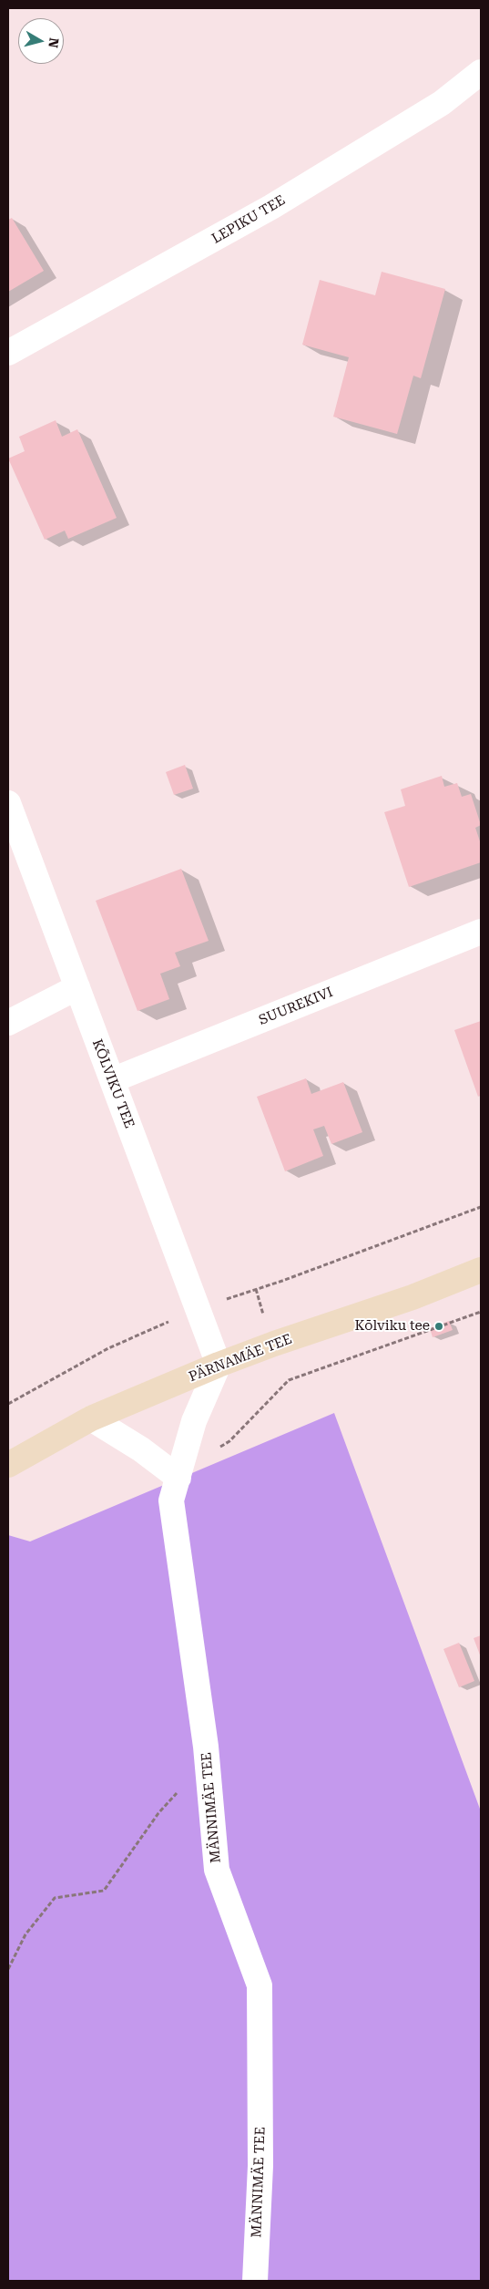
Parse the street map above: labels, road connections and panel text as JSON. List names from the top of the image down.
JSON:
{
  "streets": {
    "main road": ["PÄRNAMÄE TEE"],
    "street": [
      "LEPIKU TEE",
      "SUUREKIVI",
      "KÕLVIKU TEE",
      "MÄNNIMÄE TEE"
    ]
  },
  "crossings": [
    ["SUUREKIVI", "KÕLVIKU TEE"],
    ["KÕLVIKU TEE", "PÄRNAMÄE TEE"],
    ["KÕLVIKU TEE", "MÄNNIMÄE TEE"],
    ["PÄRNAMÄE TEE", "MÄNNIMÄE TEE"]
  ],
  "places": ["Kõlviku tee"],
  "north": "right"
}
